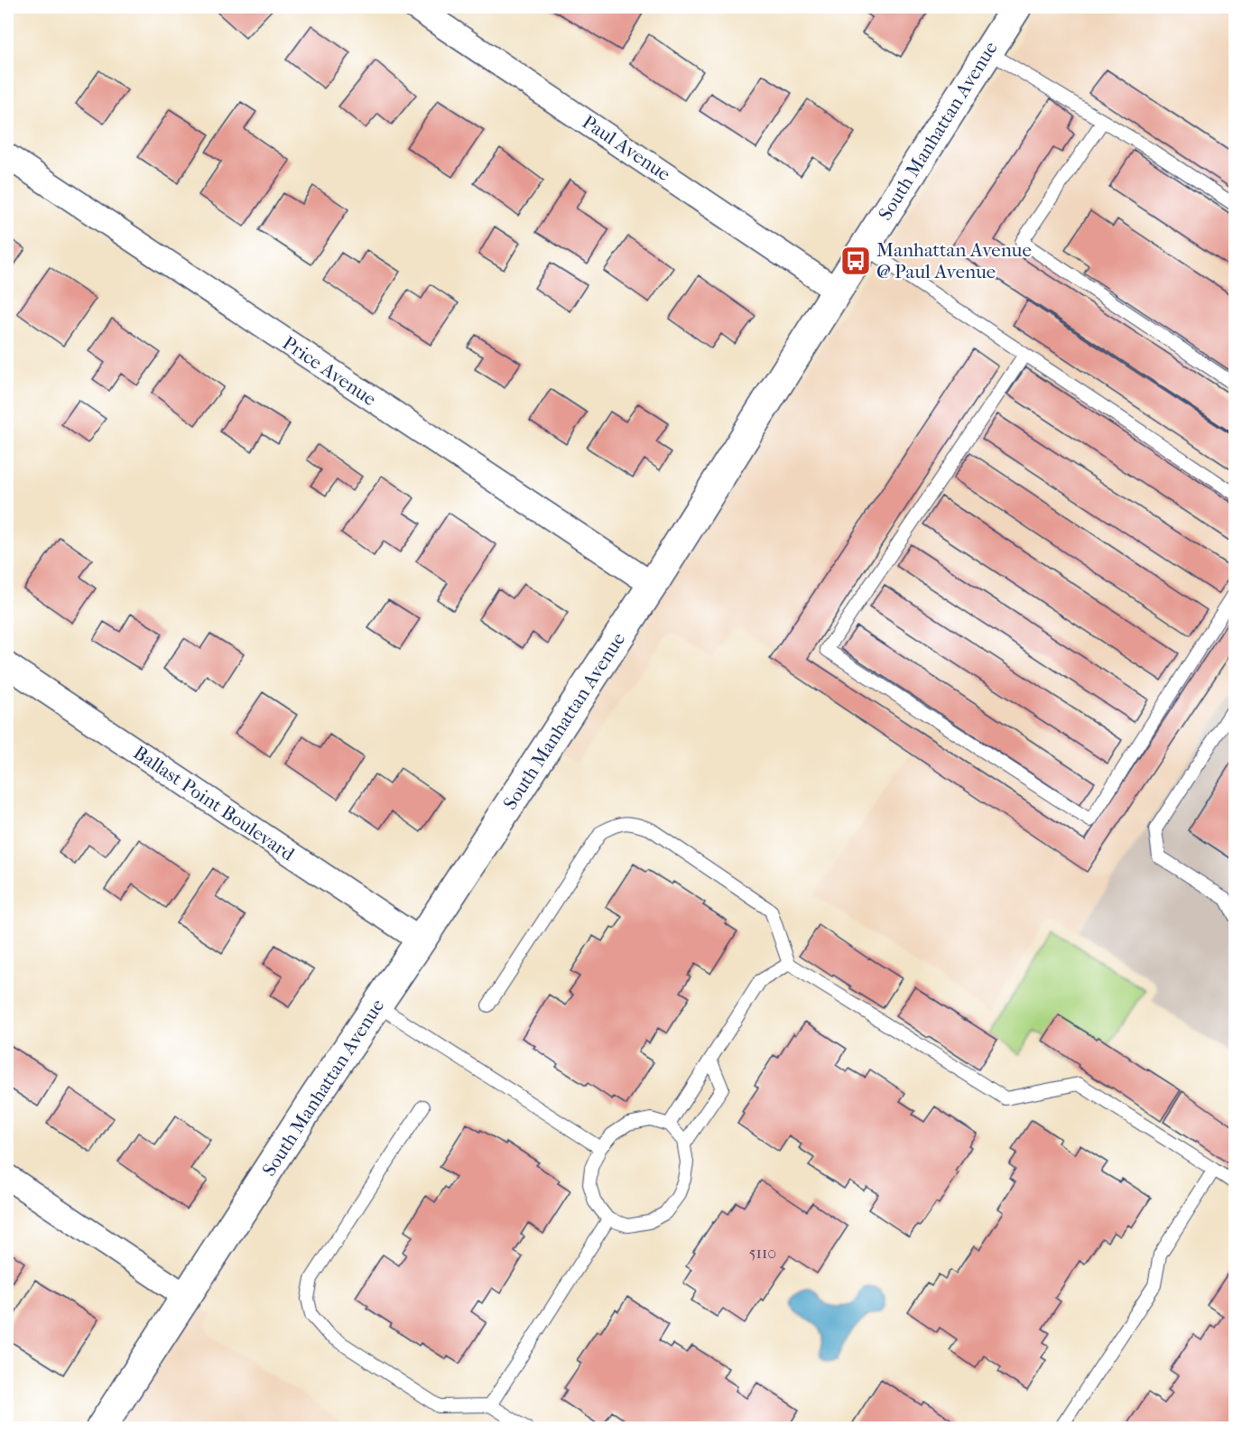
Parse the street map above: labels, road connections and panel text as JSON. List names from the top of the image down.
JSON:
{
  "streets": {
    "street": [
      "South Manhattan Avenue",
      "Paul Avenue",
      "Price Avenue",
      "Ballast Point Boulevard"
    ]
  },
  "crossings": [
    ["South Manhattan Avenue", "Paul Avenue"],
    ["South Manhattan Avenue", "Price Avenue"],
    ["South Manhattan Avenue", "Ballast Point Boulevard"]
  ],
  "places": {
    "bus stop": ["Manhattan Avenue @ Paul Avenue"]
  },
  "house_numbers": ["5110"]
}
